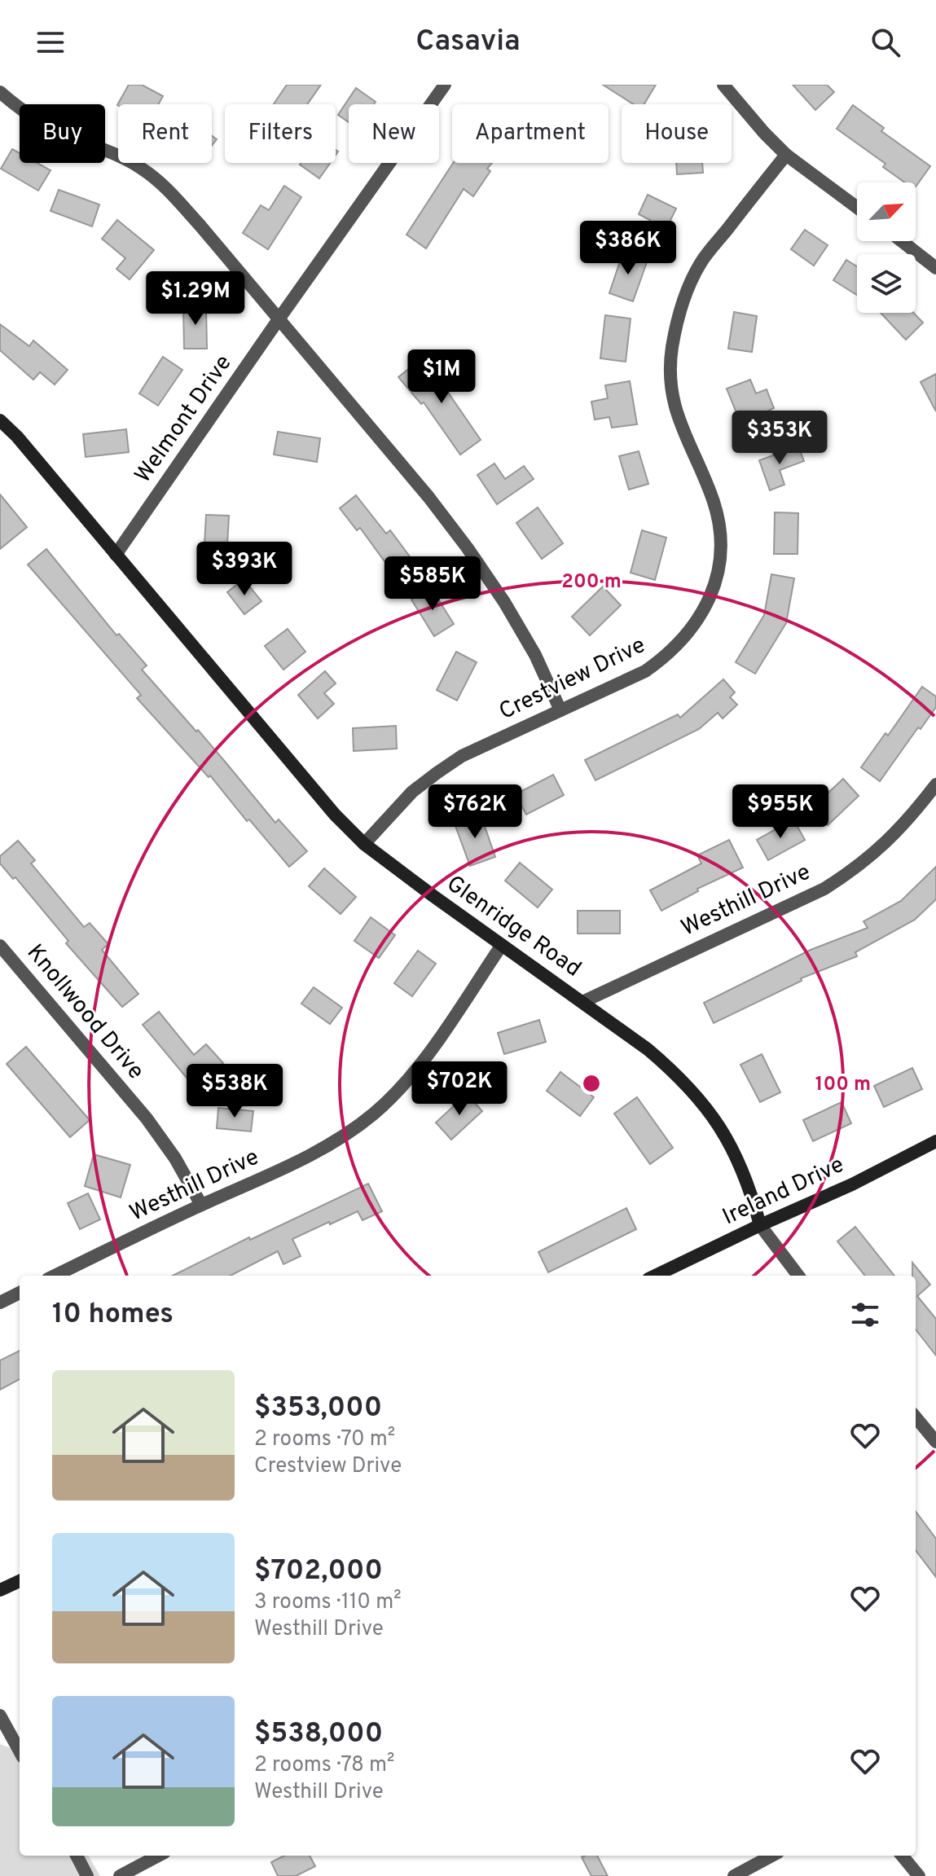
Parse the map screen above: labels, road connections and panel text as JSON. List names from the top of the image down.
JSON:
{
  "streets": {
    "street": [
      "Welmont Drive",
      "Crestview Drive",
      "Westhill Drive",
      "Glenridge Road",
      "Knollwood Drive",
      "Ireland Drive"
    ]
  },
  "crossings": [
    ["Welmont Drive", "Glenridge Road"],
    ["Crestview Drive", "Glenridge Road"],
    ["Westhill Drive", "Glenridge Road"],
    ["Westhill Drive", "Knollwood Drive"],
    ["Glenridge Road", "Ireland Drive"]
  ],
  "north": "top right",
  "page": {
    "header": "Casavia",
    "chip": [
      "Buy",
      "Rent",
      "Filters",
      "New",
      "Apartment",
      "House"
    ],
    "price": [
      "$386K",
      "$1.29M",
      "$1M",
      "$353K",
      "$393K",
      "$585K",
      "$762K",
      "$955K",
      "$702K",
      "$538K"
    ],
    "heading": "10 homes",
    "list": [
      {
        "name": "$353,000",
        "note": "2 rooms · 70 m² · Crestview Drive"
      },
      {
        "name": "$702,000",
        "note": "3 rooms · 110 m² · Westhill Drive"
      },
      {
        "name": "$538,000",
        "note": "2 rooms · 78 m² · Westhill Drive"
      }
    ]
  },
  "rings": ["200 m", "100 m"]
}
